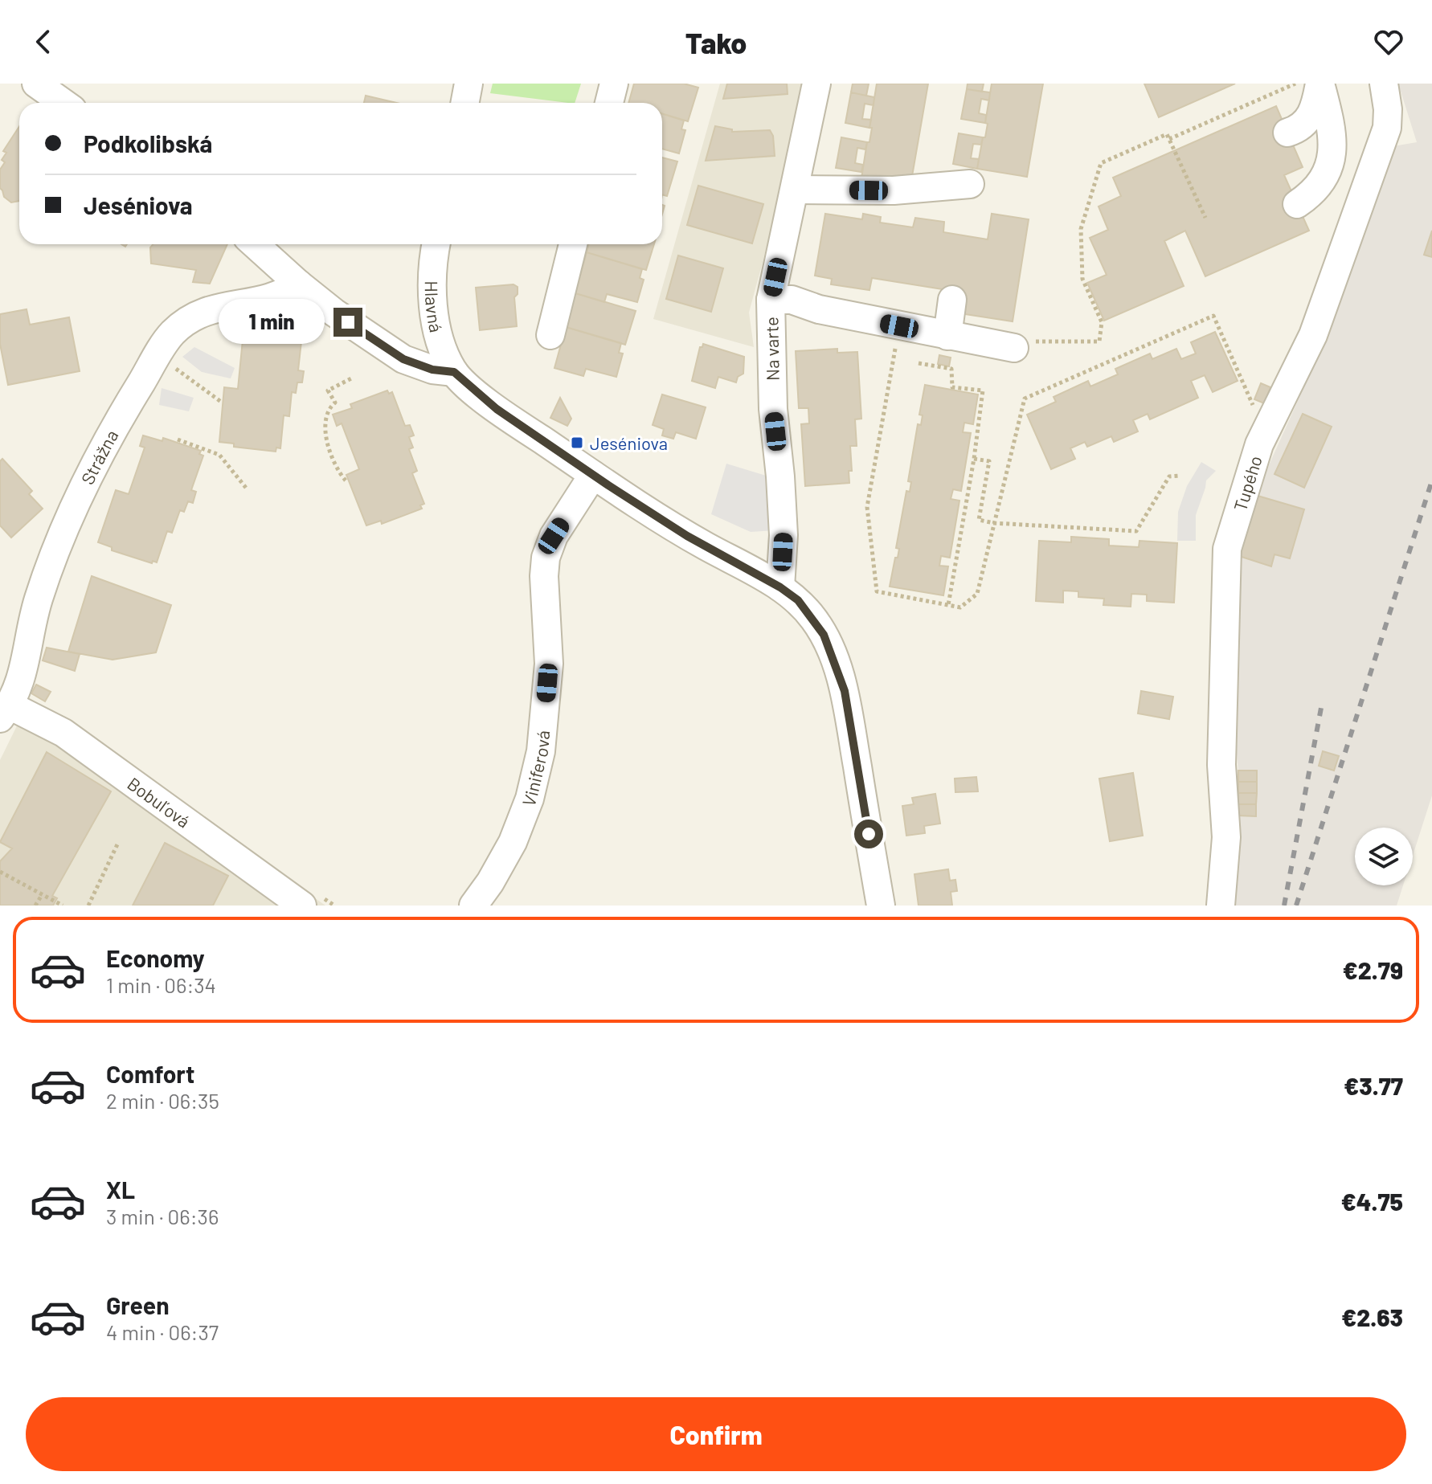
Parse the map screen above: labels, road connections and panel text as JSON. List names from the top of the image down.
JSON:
{
  "streets": {
    "street": [
      "Hlavná",
      "Na varte",
      "Strážna",
      "Tupého",
      "Viniferová",
      "Bobuľová"
    ]
  },
  "crossings": [
    ["Strážna", "Bobuľová"]
  ],
  "places": {
    "transit": ["Jeséniova"]
  },
  "page": {
    "header": "Tako",
    "banner": ["Podkolibská", "Jeséniova"],
    "bubble": "1 min",
    "list": [
      {
        "name": "Economy",
        "note": "1 min · 06:34",
        "value": "€2.79"
      },
      {
        "name": "Comfort",
        "note": "2 min · 06:35",
        "value": "€3.77"
      },
      {
        "name": "XL",
        "note": "3 min · 06:36",
        "value": "€4.75"
      },
      {
        "name": "Green",
        "note": "4 min · 06:37",
        "value": "€2.63"
      }
    ],
    "buttons": "Confirm"
  }
}
